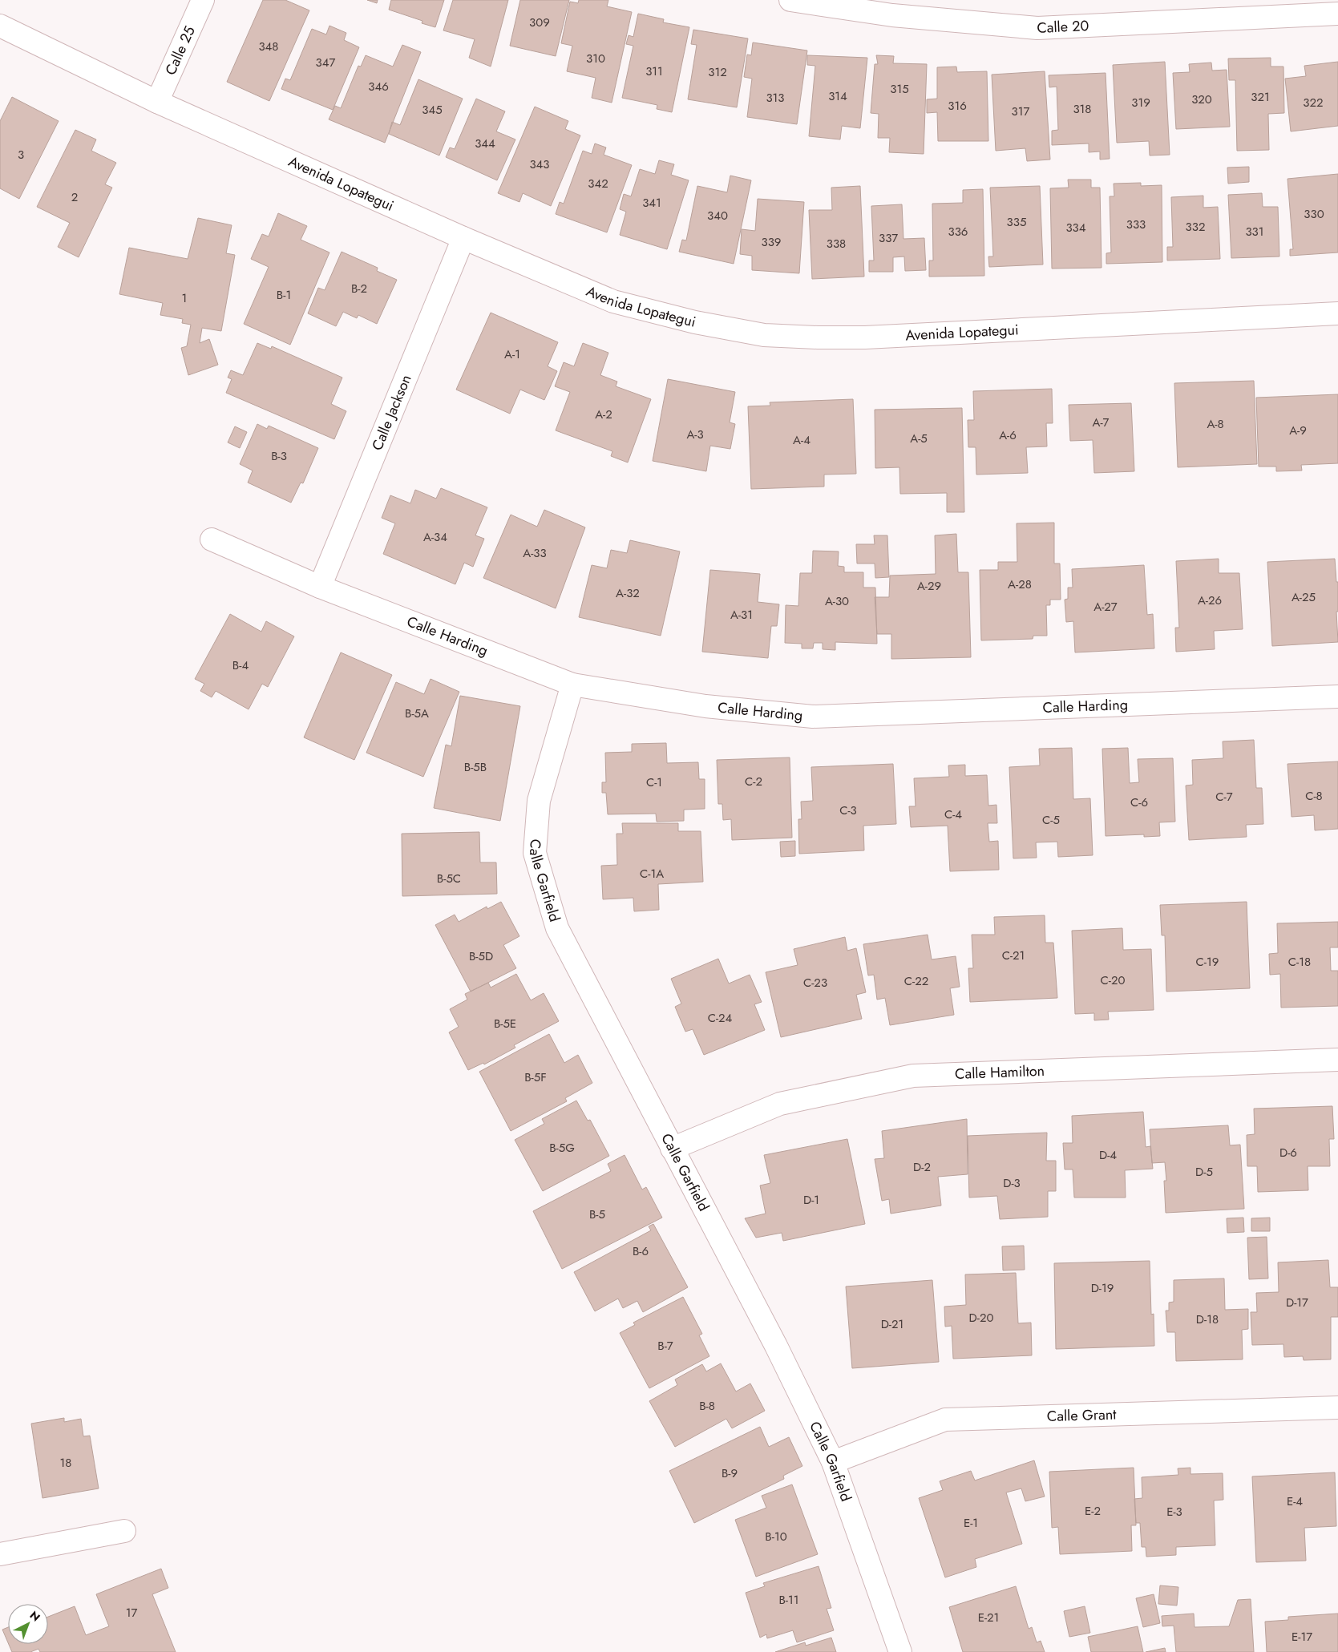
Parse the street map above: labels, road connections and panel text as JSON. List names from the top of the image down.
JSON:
{
  "streets": {
    "street": [
      "Calle 20",
      "Calle 25",
      "Avenida Lopategui",
      "Calle Jackson",
      "Calle Harding",
      "Calle Garfield",
      "Calle Hamilton",
      "Calle Grant"
    ]
  },
  "crossings": [
    ["Calle 25", "Avenida Lopategui"],
    ["Avenida Lopategui", "Calle Jackson"],
    ["Calle Jackson", "Calle Harding"],
    ["Calle Harding", "Calle Garfield"],
    ["Calle Garfield", "Calle Hamilton"],
    ["Calle Garfield", "Calle Grant"]
  ],
  "house_numbers": [
    "309",
    "348",
    "310",
    "347",
    "311",
    "312",
    "346",
    "315",
    "314",
    "321",
    "313",
    "320",
    "319",
    "322",
    "316",
    "318",
    "345",
    "317",
    "344",
    "3",
    "343",
    "342",
    "2",
    "341",
    "330",
    "340",
    "335",
    "333",
    "332",
    "334",
    "336",
    "331",
    "337",
    "339",
    "338",
    "B-2",
    "B-1",
    "1",
    "A-1",
    "A-2",
    "A-7",
    "A-8",
    "A-9",
    "A-3",
    "A-6",
    "A-5",
    "A-4",
    "B-3",
    "A-34",
    "A-33",
    "A-28",
    "A-29",
    "A-32",
    "A-25",
    "A-26",
    "A-30",
    "A-27",
    "A-31",
    "B-4",
    "B-5A",
    "B-5B",
    "C-2",
    "C-1",
    "C-8",
    "C-7",
    "C-6",
    "C-3",
    "C-4",
    "C-5",
    "C-1A",
    "B-5C",
    "C-21",
    "B-5D",
    "C-19",
    "C-18",
    "C-20",
    "C-22",
    "C-23",
    "C-24",
    "B-5E",
    "B-5F",
    "B-5G",
    "D-6",
    "D-4",
    "D-2",
    "D-5",
    "D-3",
    "D-1",
    "B-5",
    "B-6",
    "D-19",
    "D-17",
    "D-20",
    "D-18",
    "D-21",
    "B-7",
    "B-8",
    "18",
    "B-9",
    "E-4",
    "E-2",
    "E-3",
    "E-1",
    "B-10",
    "B-11",
    "17",
    "E-21",
    "E-17"
  ],
  "north": "top right"
}
